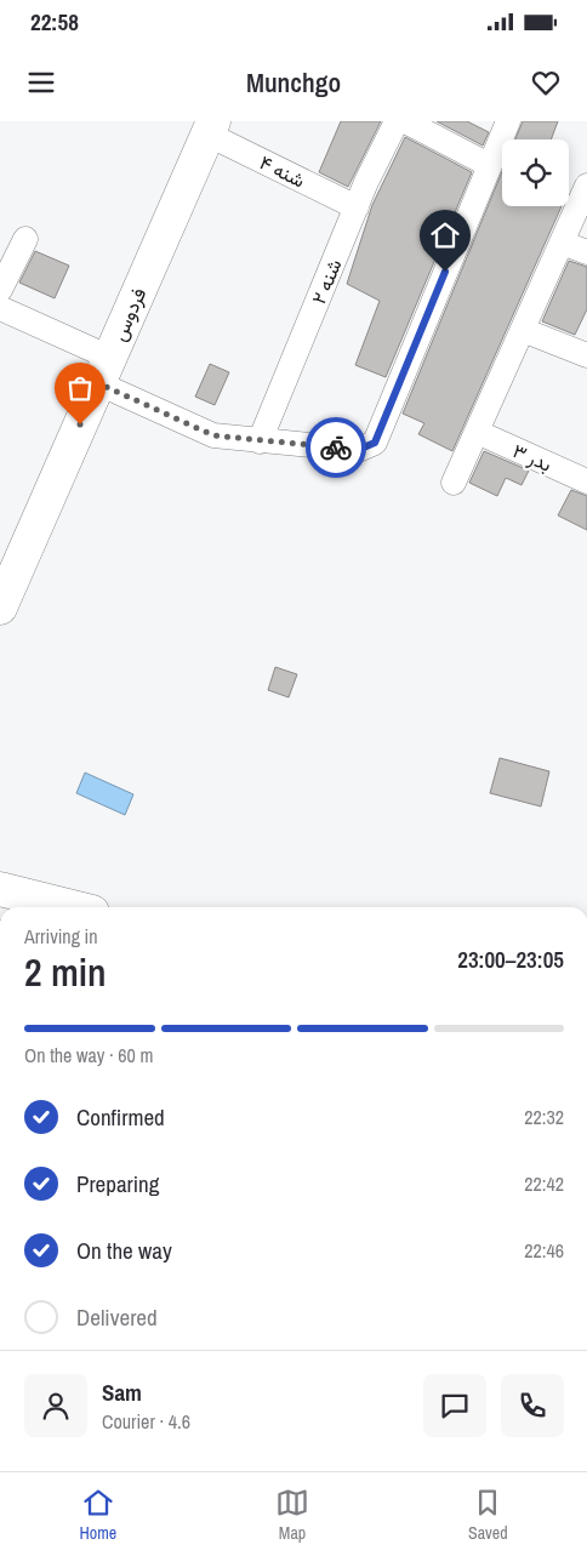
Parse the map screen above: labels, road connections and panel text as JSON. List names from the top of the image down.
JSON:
{
  "streets": {
    "street": [
      "شنه ۴",
      "شنه ۲",
      "فردوس",
      "بدر ۳"
    ]
  },
  "crossings": [
    ["شنه ۴", "شنه ۲"],
    ["شنه ۴", "فردوس"]
  ],
  "page": {
    "status": "22:58",
    "header": "Munchgo",
    "heading": ["2 min", "Arriving in", "23:00–23:05"],
    "panel": ["Sam", "Courier · 4.6"],
    "bar": "On the way · 60 m",
    "list": [
      ["Confirmed", "22:32"],
      ["Preparing", "22:42"],
      ["On the way", "22:46"],
      "Delivered"
    ],
    "tabs": ["Home", "Map", "Saved"]
  }
}
